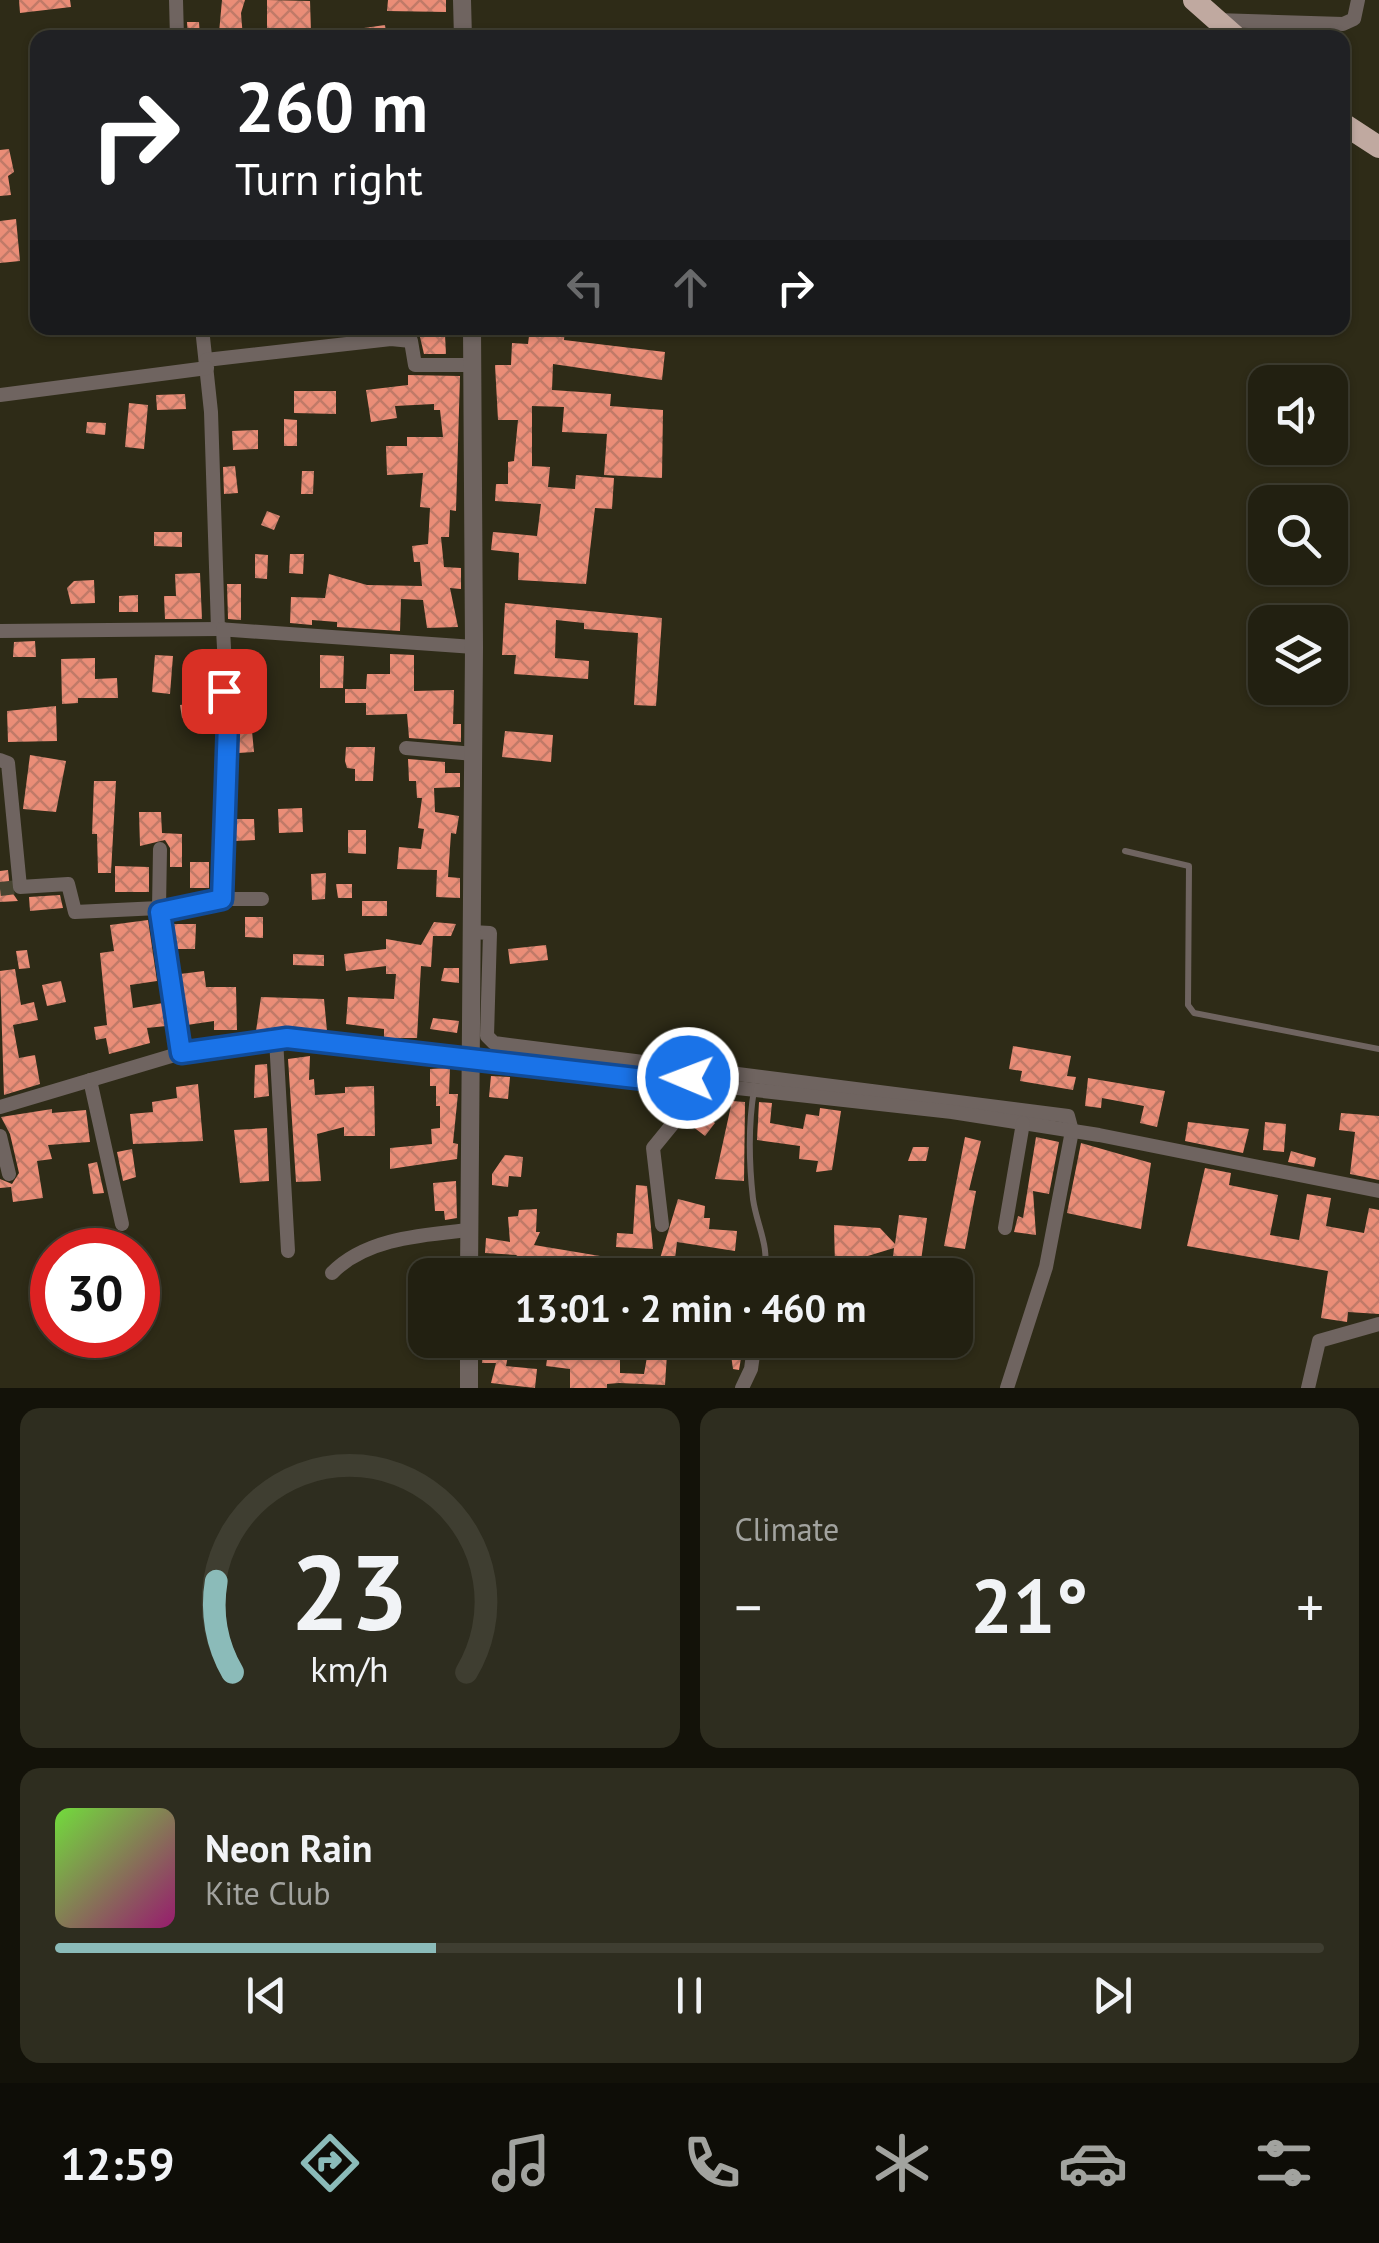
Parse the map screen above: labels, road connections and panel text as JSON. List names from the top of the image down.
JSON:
{
  "page": {
    "turn": ["260 m", "Turn right"],
    "limit": "30",
    "trip": "13:01 · 2 min · 460 m",
    "tile": "Climate",
    "heat": ["−", "21°", "+"],
    "song": ["Neon Rain", "Kite Club"],
    "tabs": "12:59",
    "gauge": ["23", "km/h"]
  }
}
